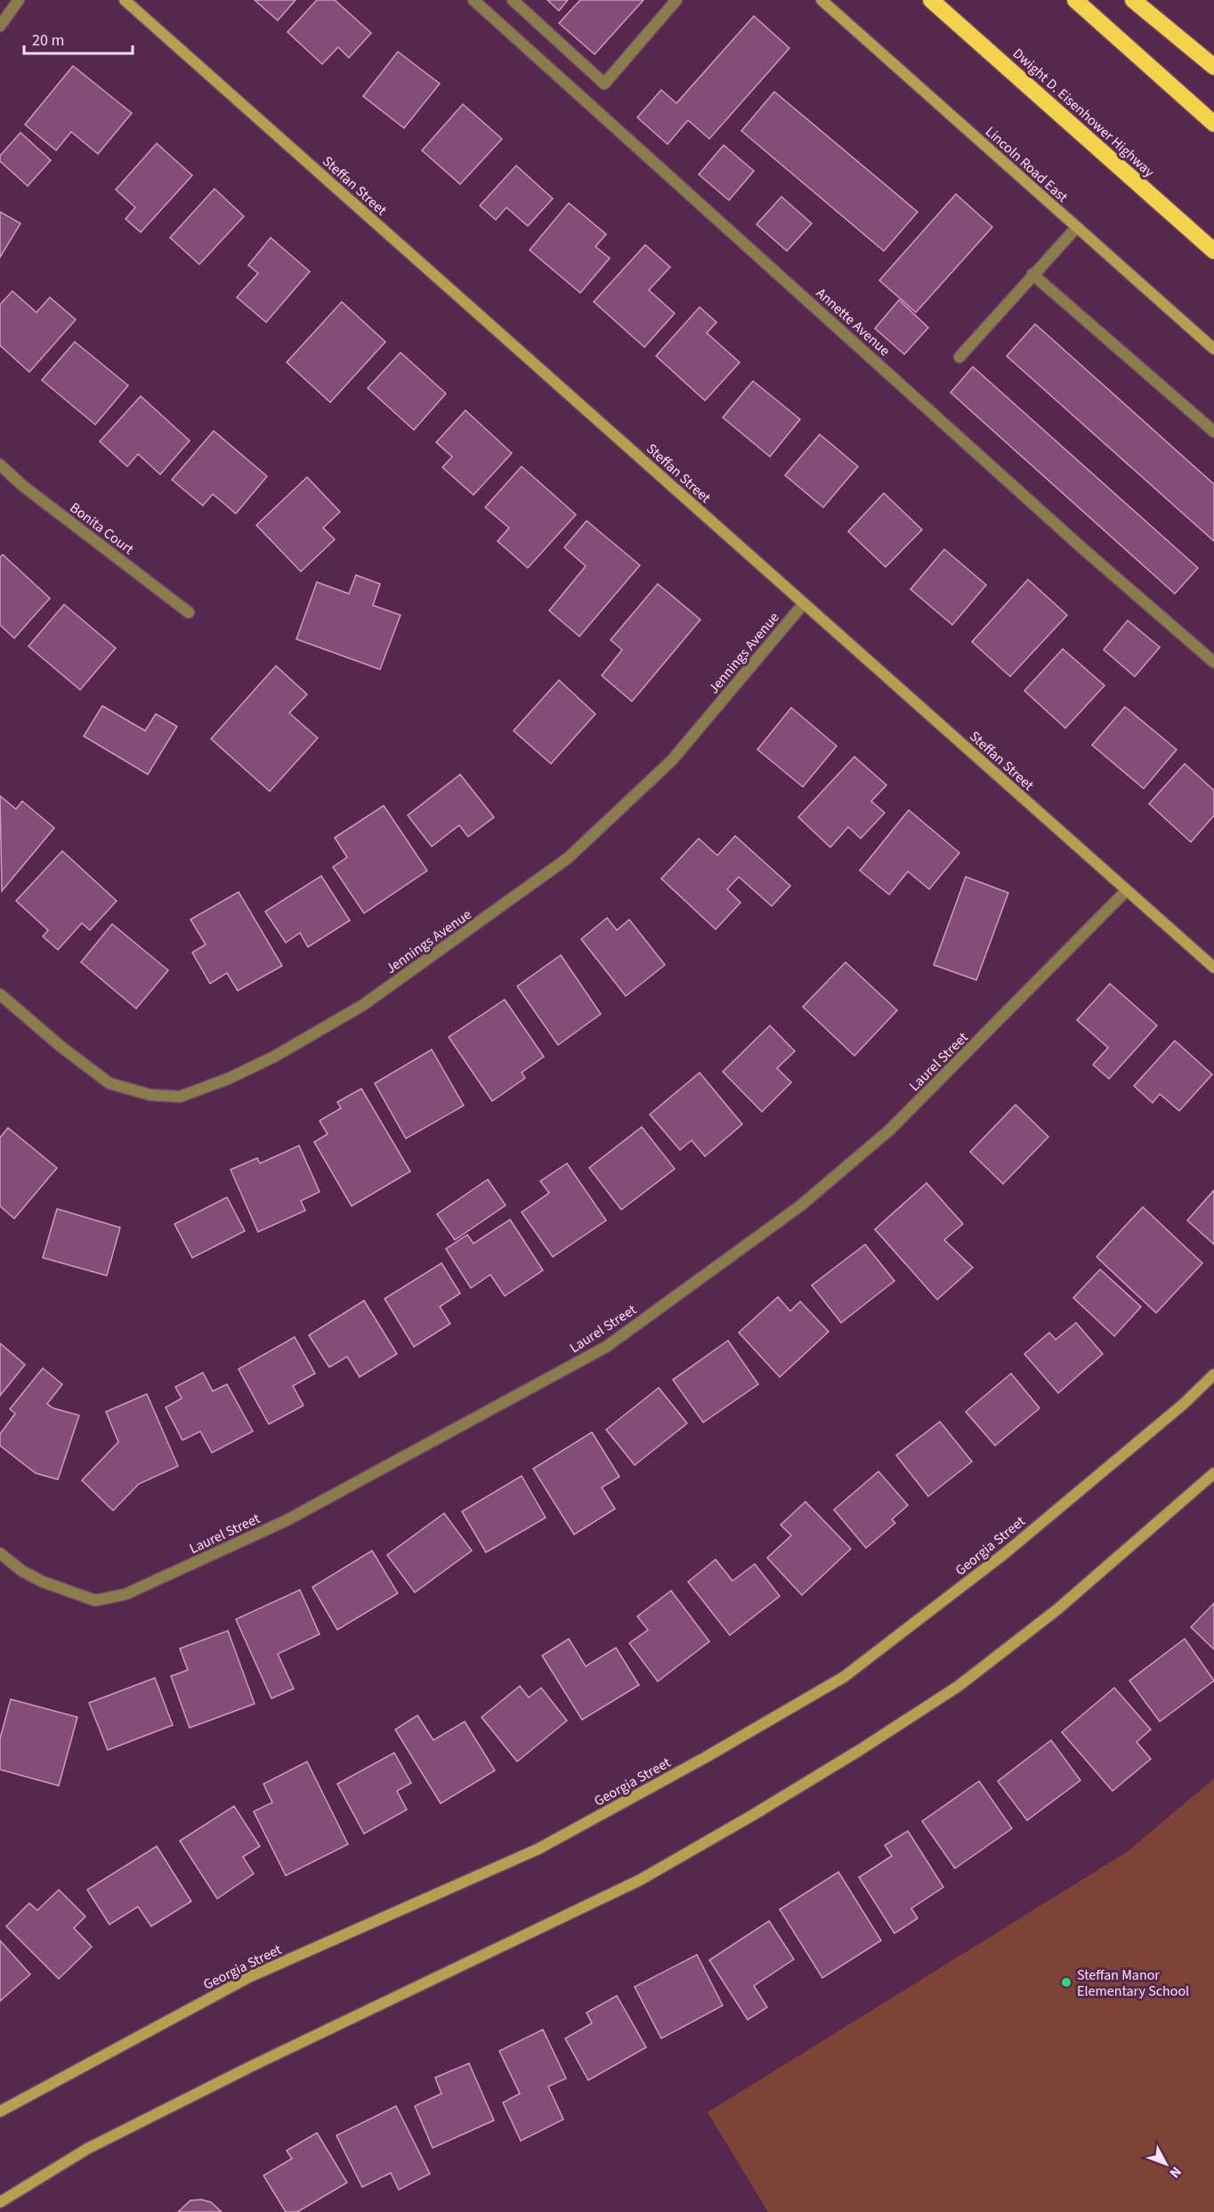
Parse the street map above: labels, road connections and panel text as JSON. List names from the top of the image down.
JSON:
{
  "streets": {
    "highway": ["Dwight D. Eisenhower Highway"],
    "main road": ["Lincoln Road East", "Steffan Street", "Georgia Street"],
    "street": [
      "Annette Avenue",
      "Bonita Court",
      "Jennings Avenue",
      "Laurel Street"
    ]
  },
  "crossings": [
    ["Steffan Street", "Jennings Avenue"],
    ["Steffan Street", "Laurel Street"]
  ],
  "places": ["Steffan Manor Elementary School"],
  "scale_bar": "20 m",
  "north": "bottom right"
}
